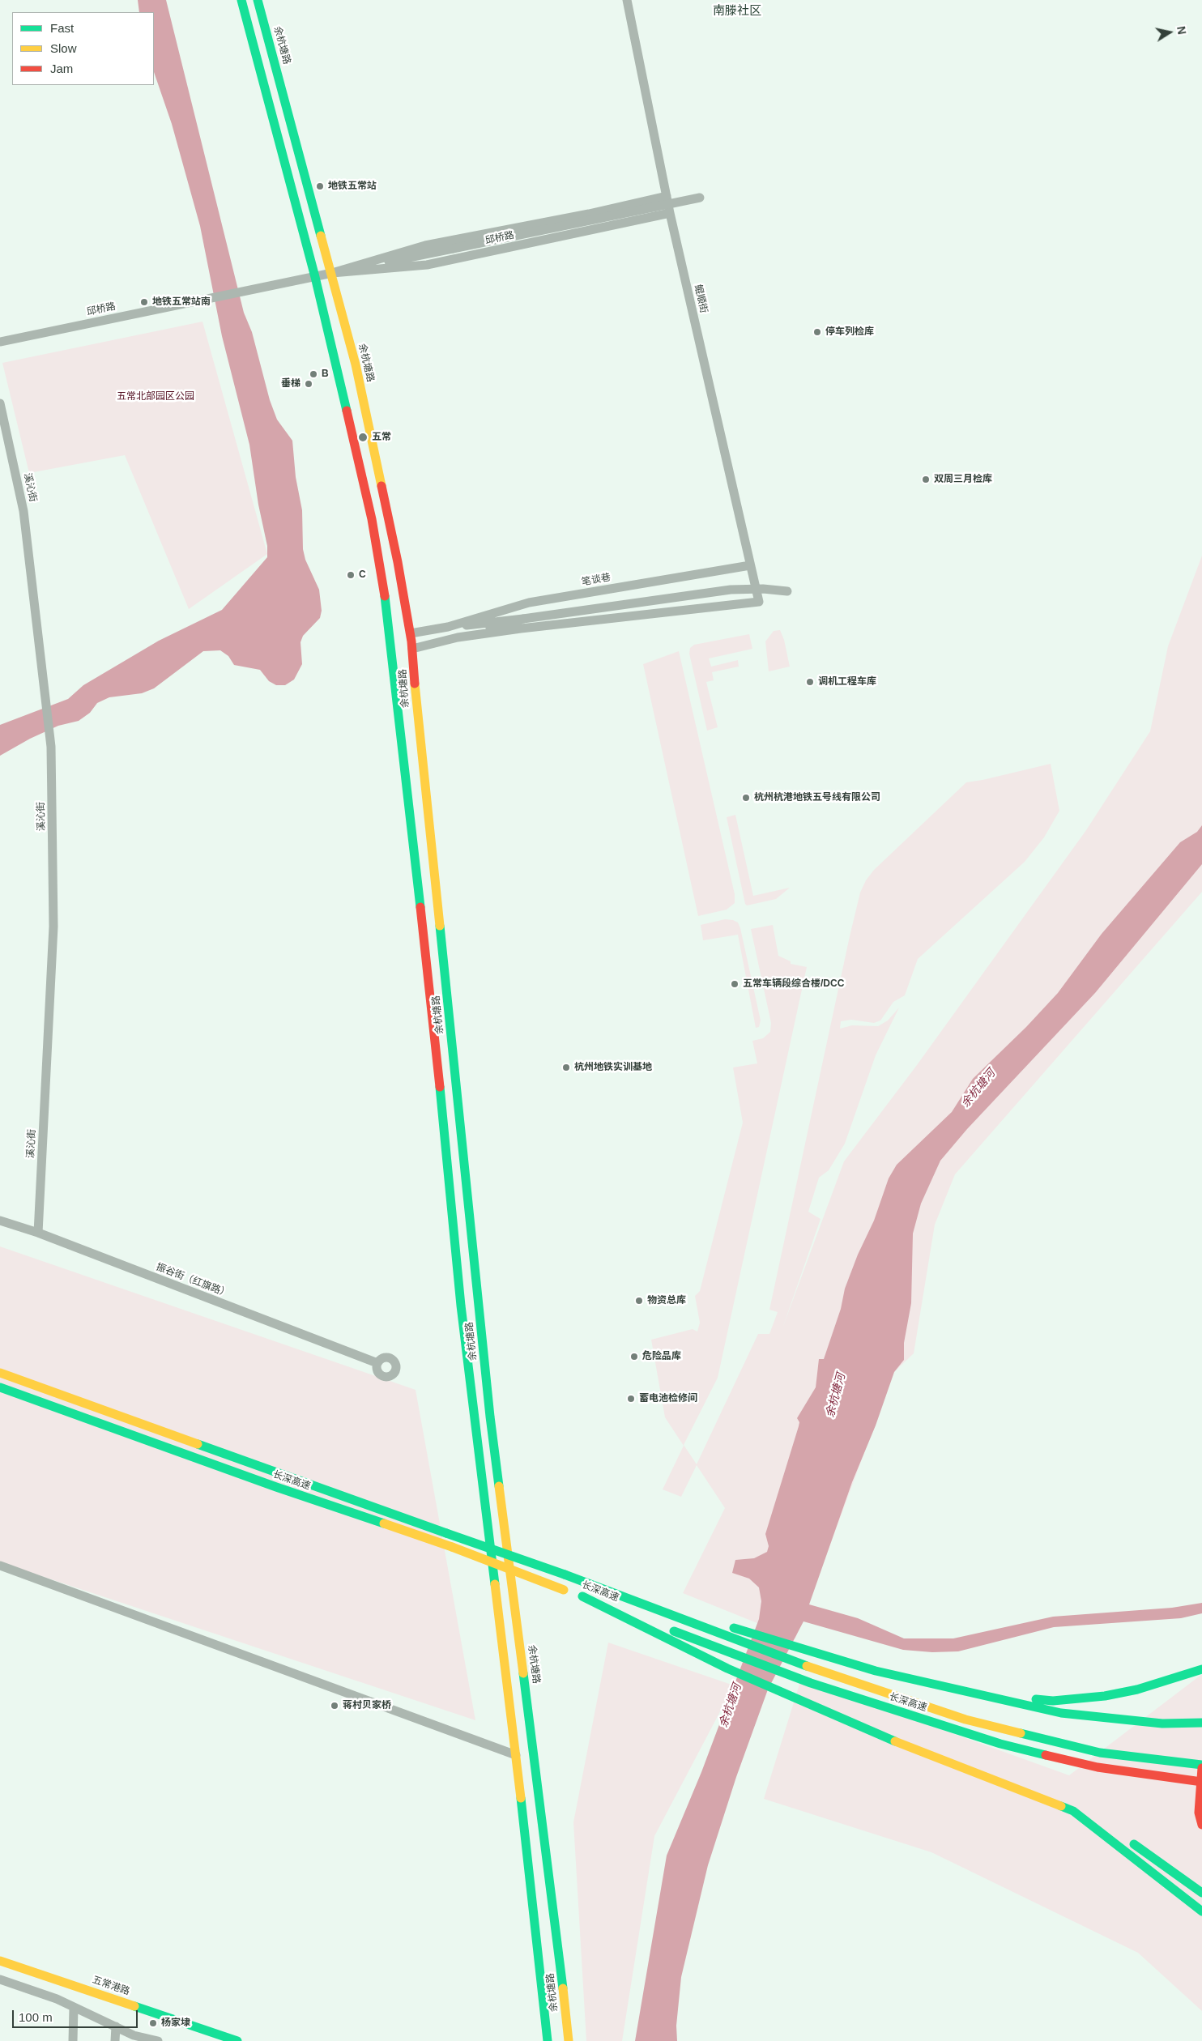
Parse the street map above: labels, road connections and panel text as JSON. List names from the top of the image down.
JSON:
{
  "streets": {
    "main road": ["余杭塘路", "长深高速", "五常港路"],
    "street": [
      "邱桥路",
      "鲲顺街",
      "溪沁街",
      "笔谈巷",
      "振谷街（红旗路）"
    ]
  },
  "crossings": [
    ["余杭塘路", "邱桥路"],
    ["余杭塘路", "笔谈巷"],
    ["邱桥路", "鲲顺街"],
    ["鲲顺街", "笔谈巷"],
    ["溪沁街", "振谷街（红旗路）"]
  ],
  "districts": ["南滕社区"],
  "water": ["余杭塘河"],
  "parks": ["五常北部园区公园"],
  "places": [
    "地铁五常站",
    "地铁五常站南",
    "停车列检库",
    "B",
    "垂梯",
    "五常",
    "双周三月检库",
    "C",
    "调机工程车库",
    "杭州杭港地铁五号线有限公司",
    "五常车辆段综合楼/DCC",
    "杭州地铁实训基地",
    "物资总库",
    "危险品库",
    "蓄电池检修间",
    "蒋村贝家桥",
    "杨家埭"
  ],
  "legend": ["Fast", "Slow", "Jam"],
  "scale_bar": "100 m",
  "north": "right"
}
